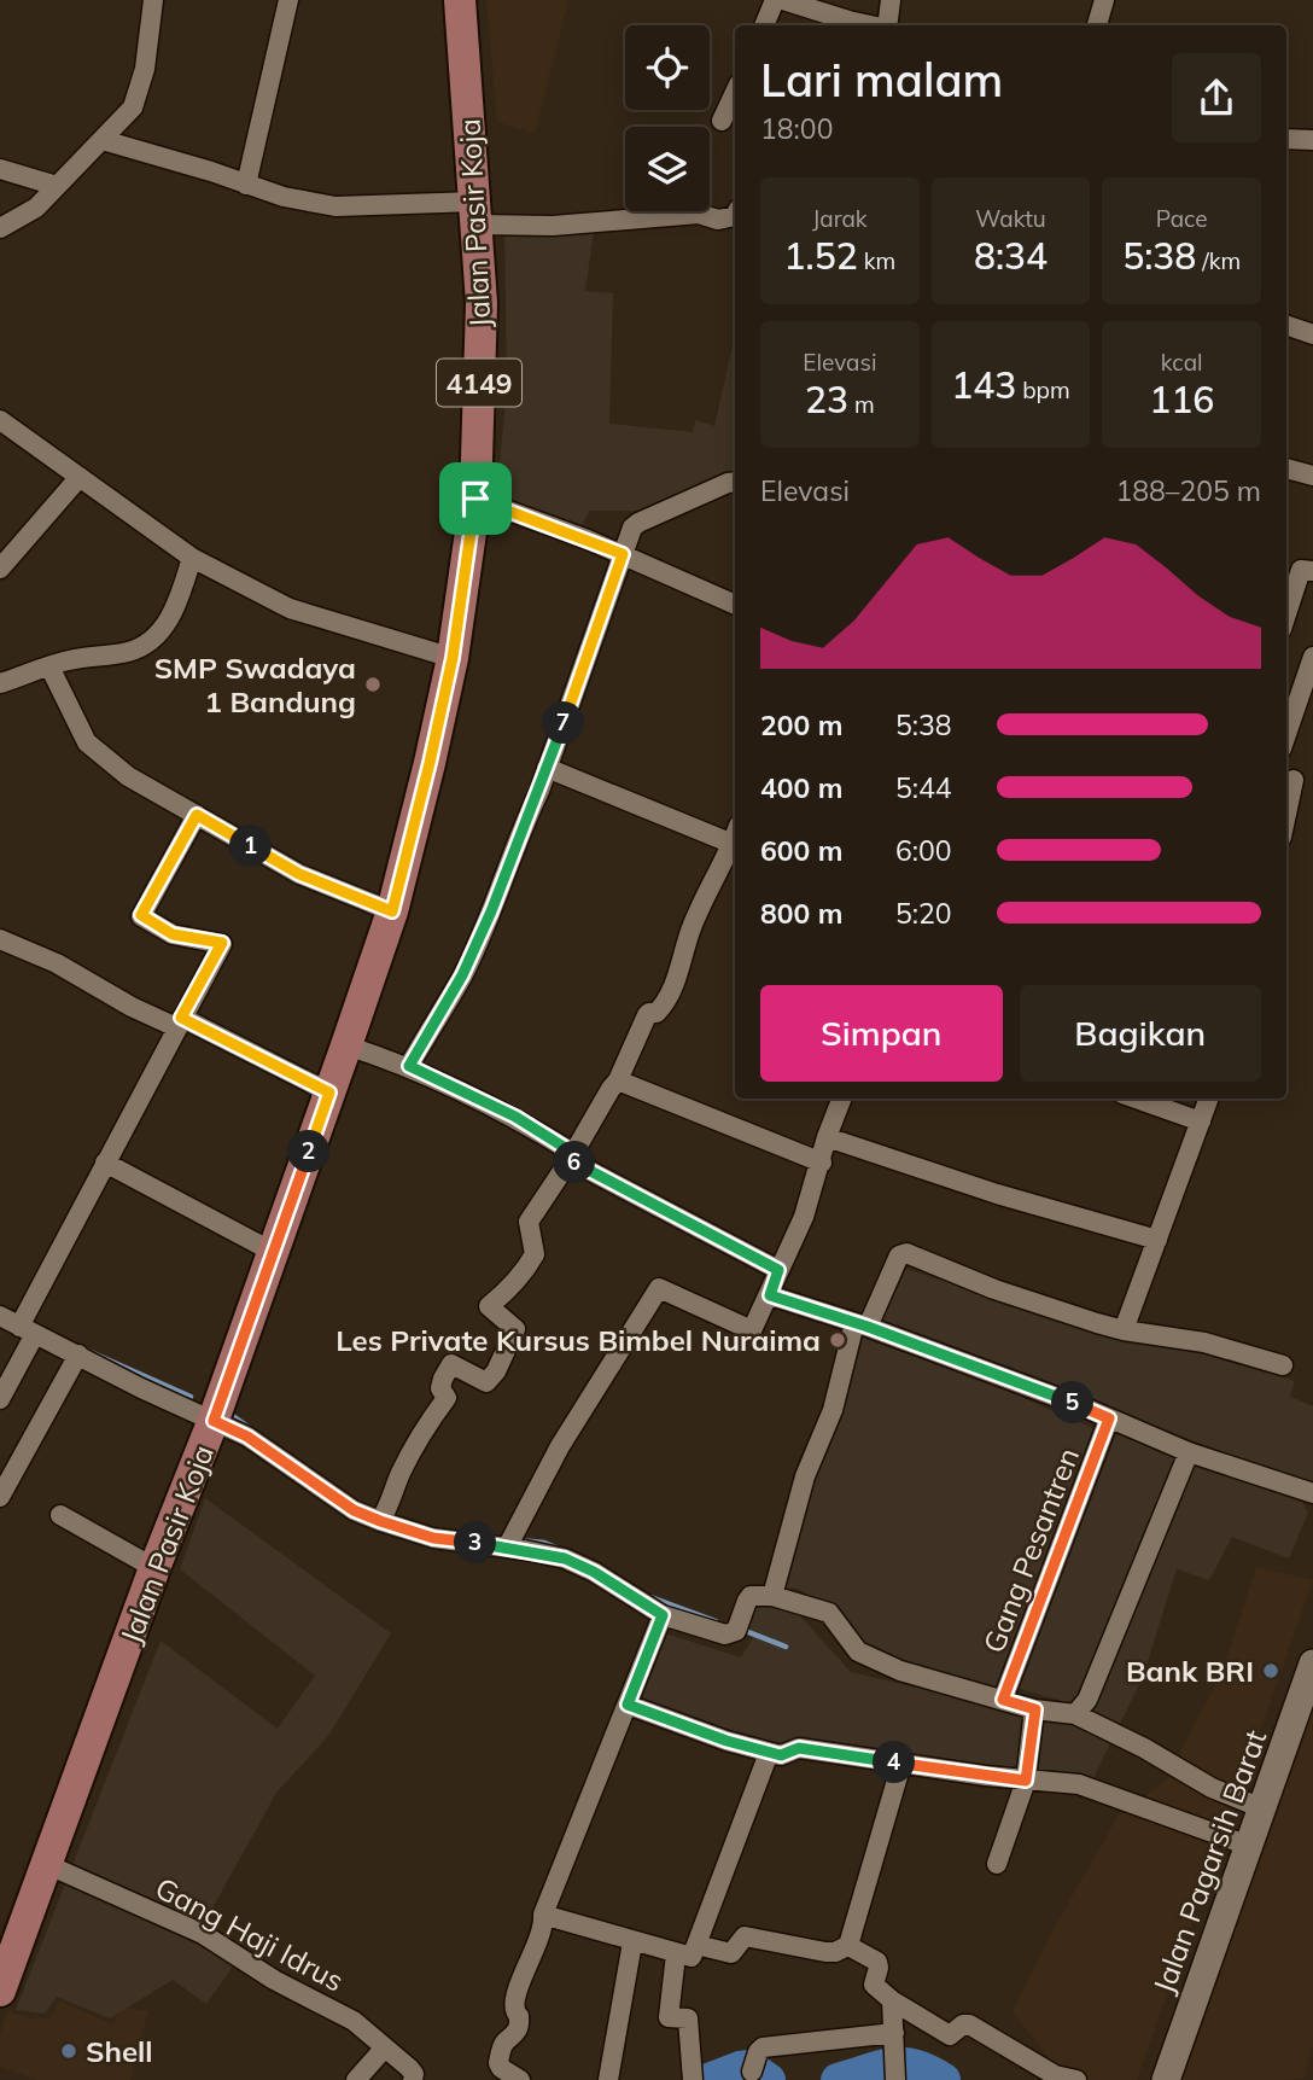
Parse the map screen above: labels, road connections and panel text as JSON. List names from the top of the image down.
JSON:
{
  "streets": {
    "main road": ["Jalan Pasir Koja", "4149"],
    "street": ["Gang Pesantren", "Jalan Pagarsih Barat", "Gang Haji Idrus"]
  },
  "crossings": [
    ["Jalan Pasir Koja", "Gang Haji Idrus"]
  ],
  "places": [
    "SMP Swadaya 1 Bandung",
    "Les Private Kursus Bimbel Nuraima",
    "Bank BRI",
    "Shell"
  ],
  "page": {
    "heading": ["Lari malam", "18:00"],
    "stats": [
      ["Jarak", "1.52 km"],
      ["Waktu", "8:34"],
      ["Pace", "5:38 /km"],
      ["Elevasi", "23 m"],
      ["143 bpm"],
      ["kcal", "116"]
    ],
    "chart": ["Elevasi", "188–205 m"],
    "list": [
      {
        "name": "200 m",
        "note": "5:38"
      },
      {
        "name": "400 m",
        "note": "5:44"
      },
      {
        "name": "600 m",
        "note": "6:00"
      },
      {
        "name": "800 m",
        "note": "5:20"
      }
    ],
    "pins": [
      "7",
      "1",
      "2",
      "6",
      "5",
      "3",
      "4"
    ],
    "buttons": ["Simpan", "Bagikan"]
  }
}
